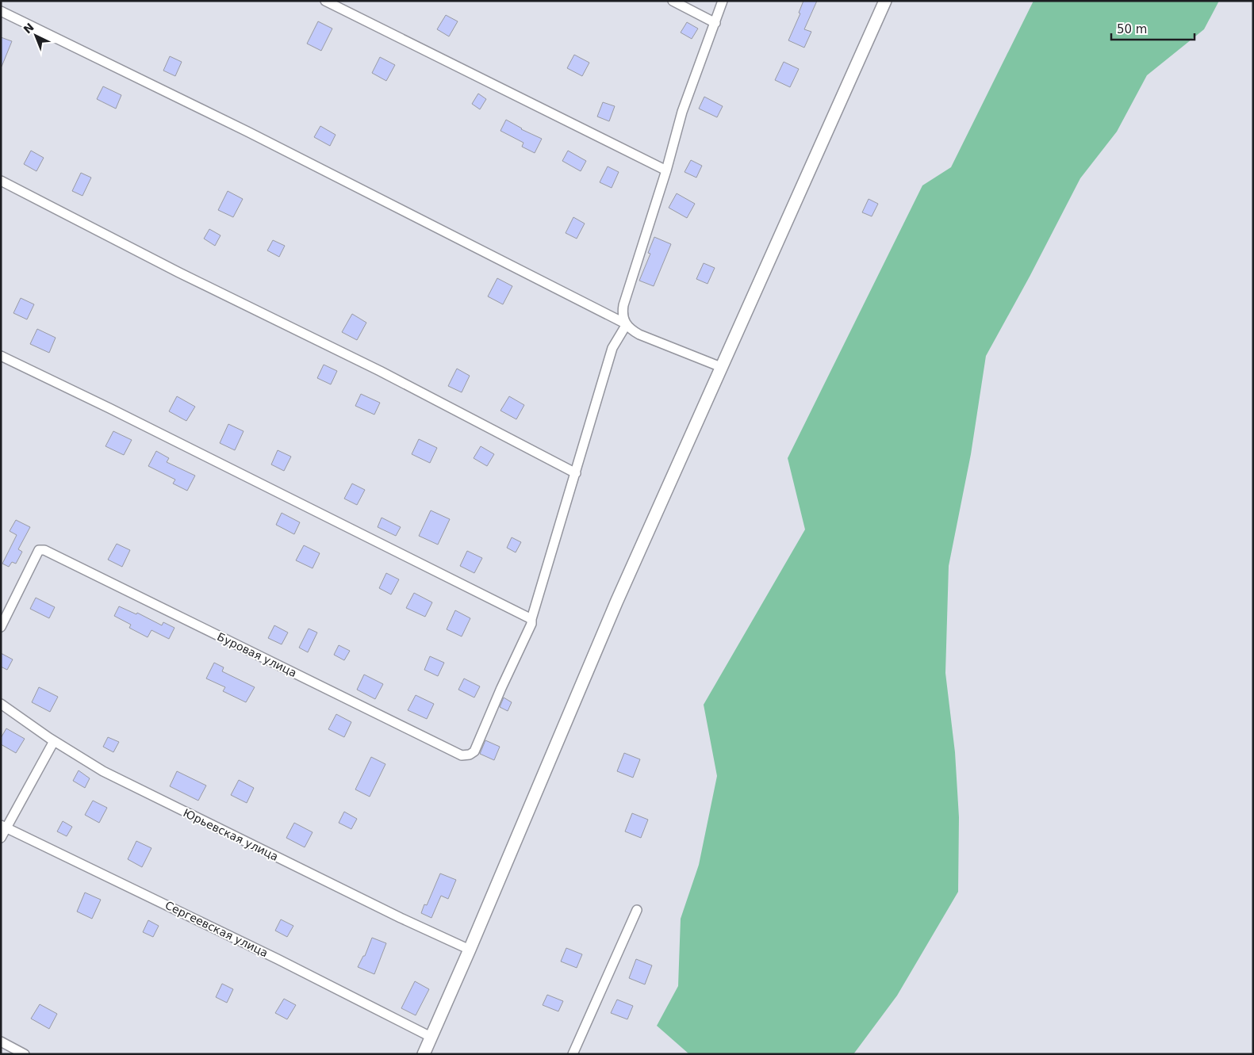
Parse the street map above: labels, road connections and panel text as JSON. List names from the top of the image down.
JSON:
{
  "streets": {
    "street": ["Буровая улица", "Юрьевская улица", "Сергеевская улица"]
  },
  "scale_bar": "50 m",
  "north": "top left"
}
